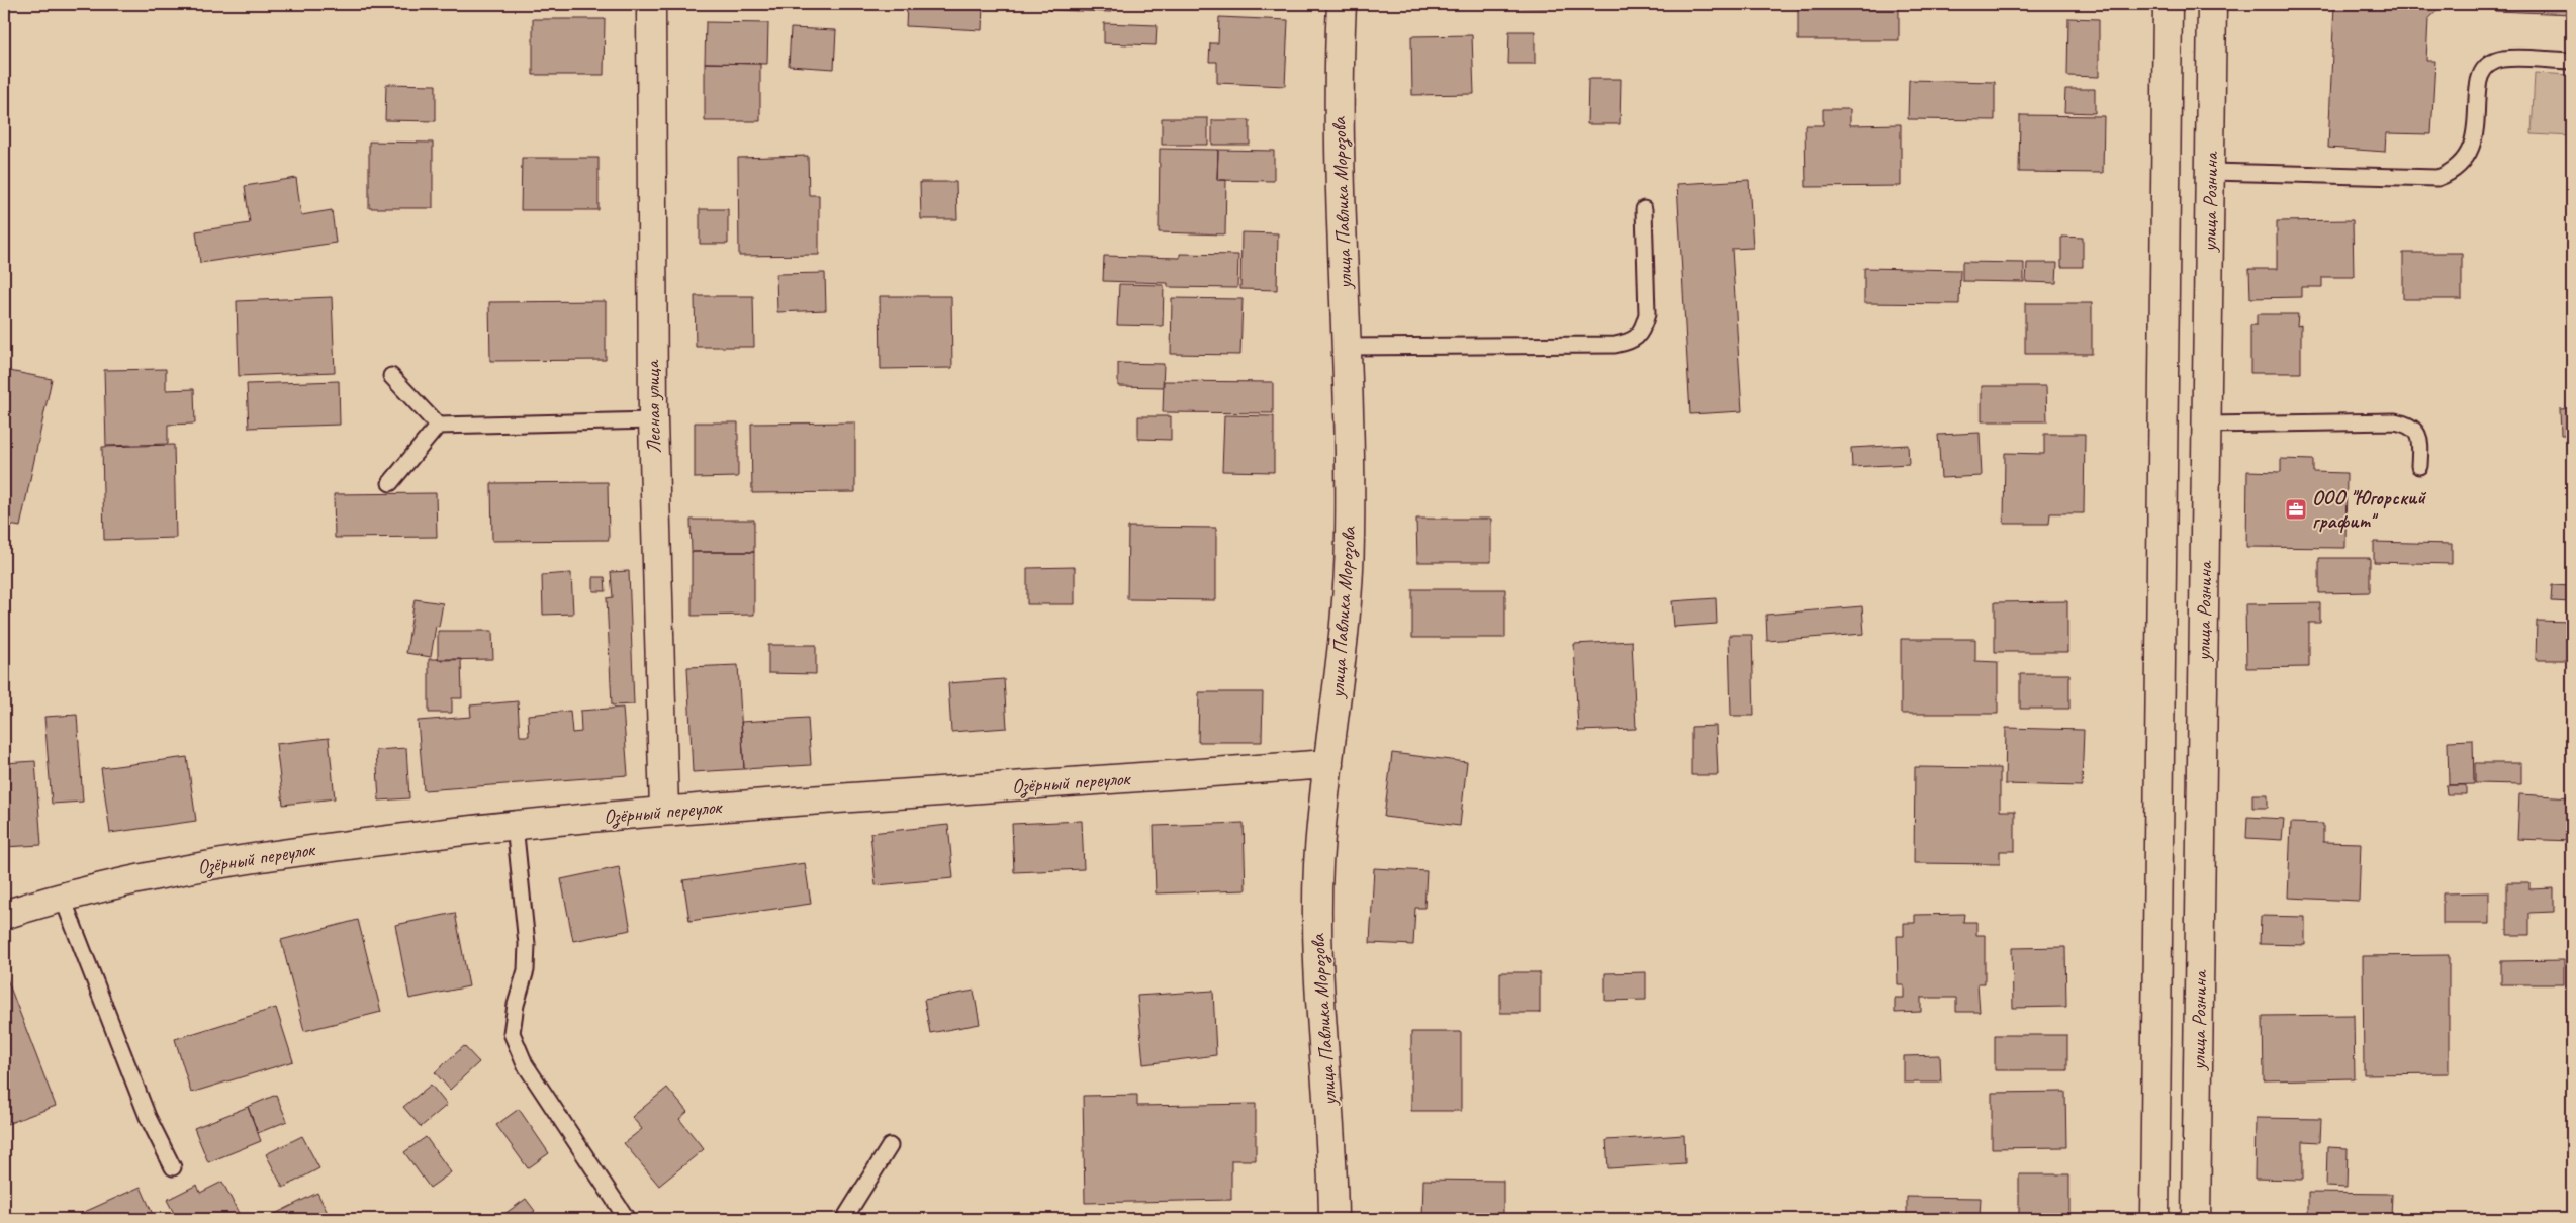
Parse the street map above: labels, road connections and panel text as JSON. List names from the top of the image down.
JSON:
{
  "streets": {
    "street": [
      "улица Рознина",
      "улица Павлика Морозова",
      "Лесная улица",
      "Озёрный переулок"
    ]
  },
  "crossings": [
    ["улица Павлика Морозова", "Озёрный переулок"],
    ["Лесная улица", "Озёрный переулок"]
  ],
  "places": {
    "office": ["ООО \"Югорский графит\""]
  }
}
